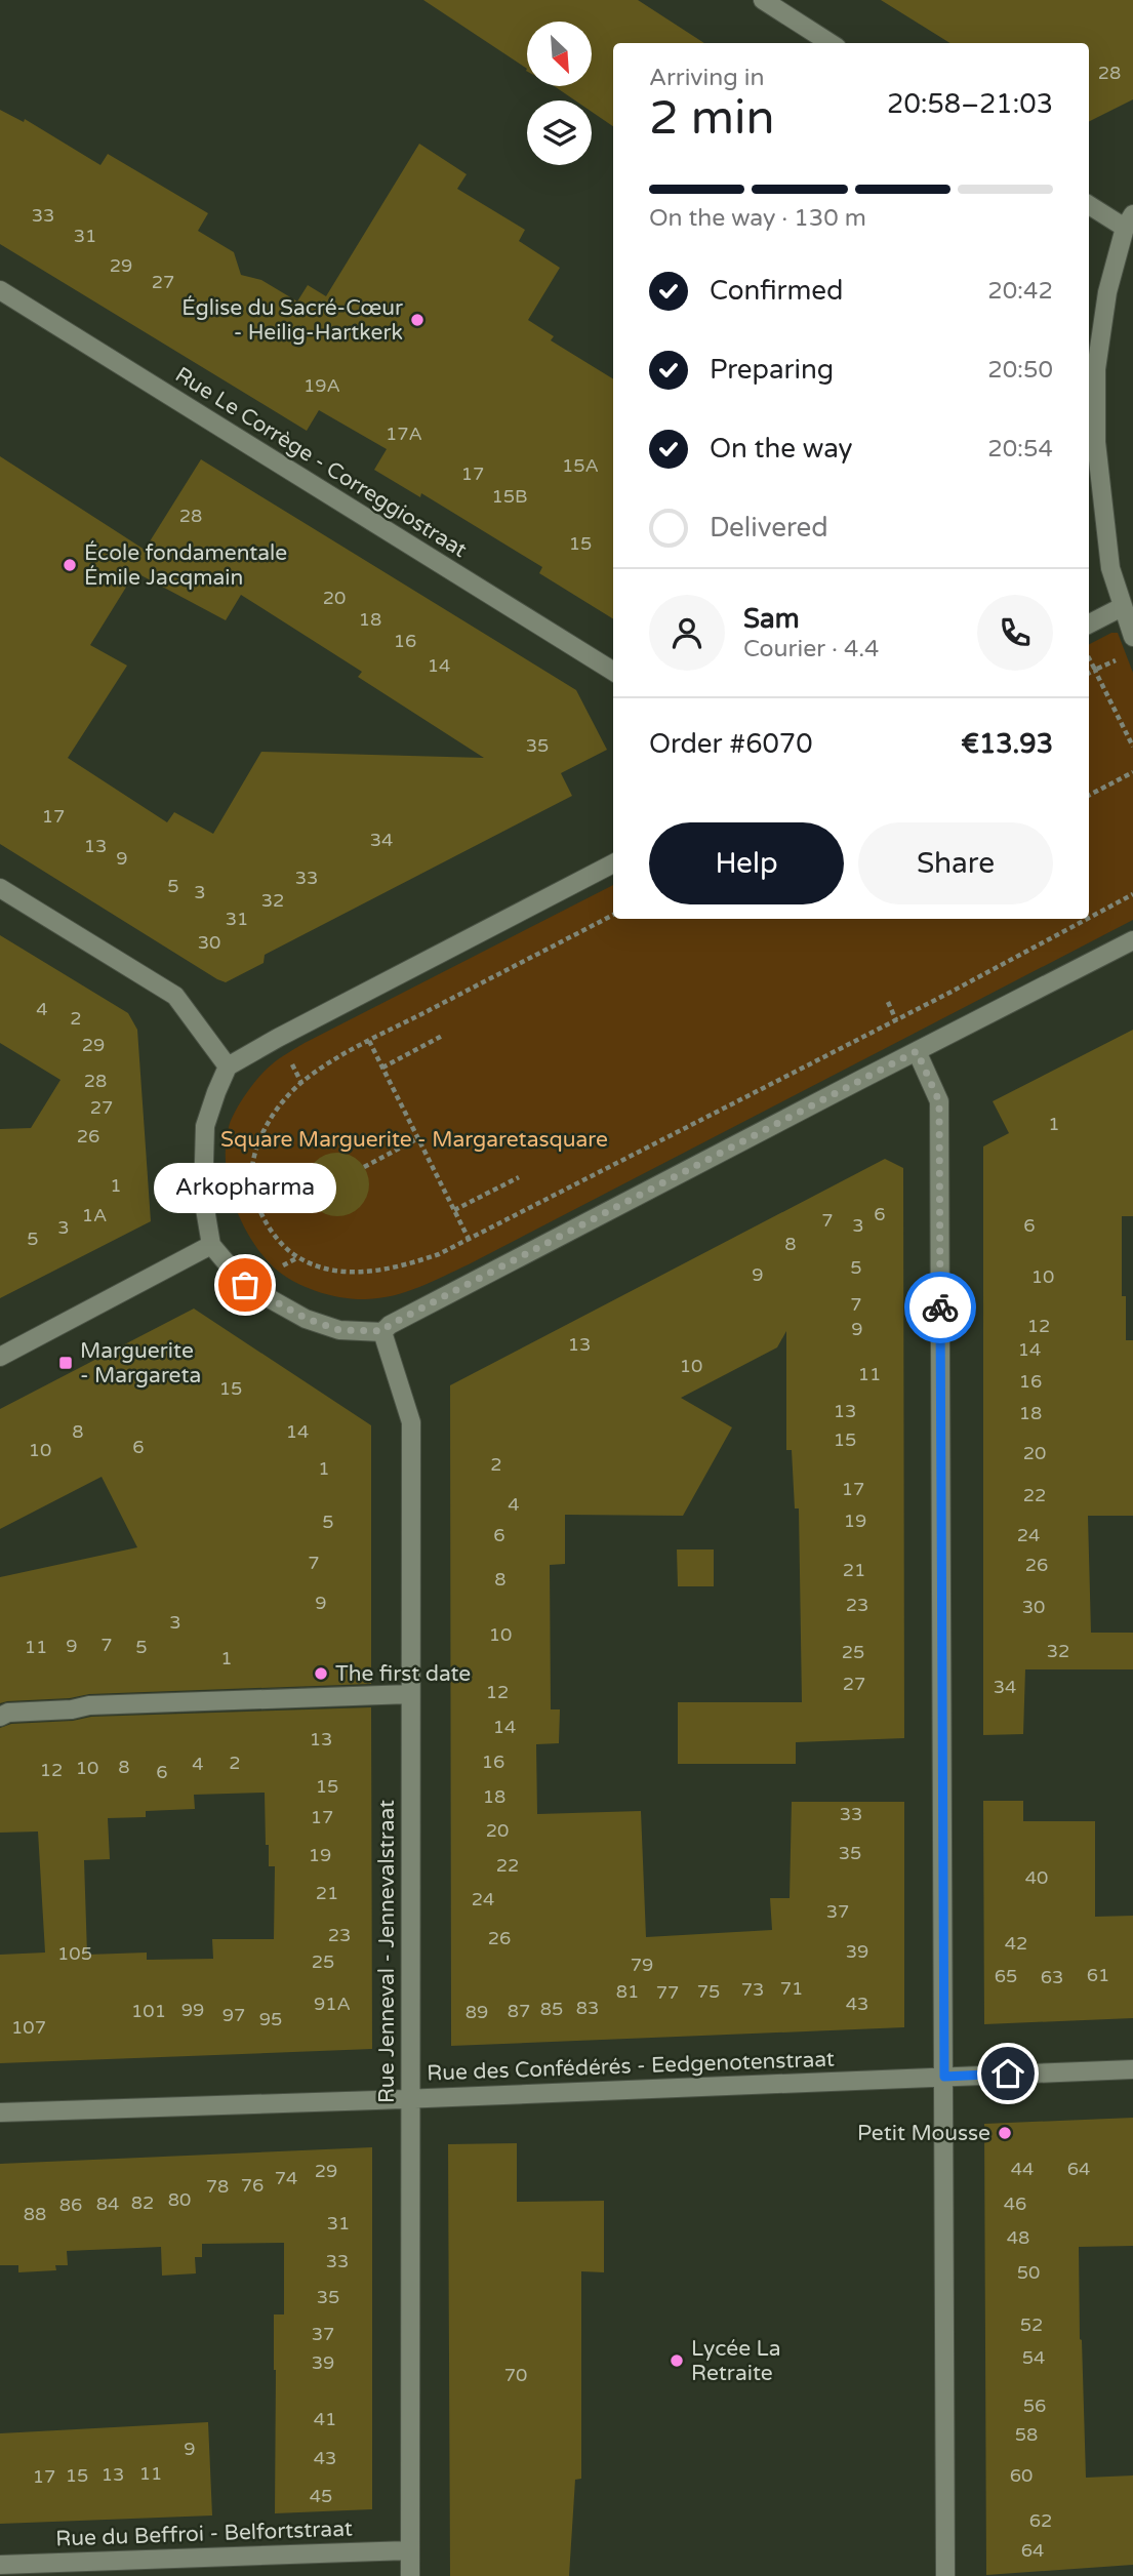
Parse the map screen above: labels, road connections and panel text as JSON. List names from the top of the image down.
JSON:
{
  "streets": {
    "street": [
      "Rue Le Corrège - Correggiostraat",
      "Rue Jenneval - Jennevalstraat",
      "Rue des Confédérés - Eedgenotenstraat",
      "Rue du Beffroi - Belfortstraat"
    ]
  },
  "crossings": [
    ["Rue Jenneval - Jennevalstraat", "Rue des Confédérés - Eedgenotenstraat"],
    ["Rue Jenneval - Jennevalstraat", "Rue du Beffroi - Belfortstraat"]
  ],
  "parks": ["Square Marguerite - Margaretasquare"],
  "places": {
    "other": [
      "Église du Sacré-Cœur - Heilig-Hartkerk",
      "École fondamentale Émile Jacqmain",
      "Arkopharma",
      "The first date",
      "Petit Mousse",
      "Lycée La Retraite"
    ],
    "transit": ["Marguerite - Margareta"]
  },
  "house_numbers": [
    "28",
    "33",
    "31",
    "29",
    "27",
    "19A",
    "17A",
    "15A",
    "17",
    "15B",
    "28",
    "15",
    "20",
    "18",
    "16",
    "14",
    "35",
    "17",
    "34",
    "13",
    "9",
    "33",
    "5",
    "3",
    "32",
    "31",
    "30",
    "4",
    "2",
    "29",
    "28",
    "27",
    "1",
    "26",
    "1",
    "6",
    "1A",
    "7",
    "3",
    "6",
    "3",
    "5",
    "8",
    "5",
    "9",
    "10",
    "7",
    "12",
    "9",
    "13",
    "14",
    "10",
    "11",
    "16",
    "15",
    "13",
    "18",
    "8",
    "14",
    "15",
    "6",
    "10",
    "20",
    "2",
    "1",
    "17",
    "22",
    "4",
    "19",
    "5",
    "6",
    "24",
    "7",
    "26",
    "21",
    "8",
    "9",
    "23",
    "30",
    "3",
    "10",
    "7",
    "9",
    "11",
    "5",
    "32",
    "25",
    "1",
    "27",
    "34",
    "12",
    "14",
    "13",
    "16",
    "2",
    "4",
    "8",
    "10",
    "12",
    "6",
    "15",
    "18",
    "33",
    "17",
    "20",
    "35",
    "19",
    "22",
    "40",
    "21",
    "24",
    "37",
    "23",
    "26",
    "42",
    "39",
    "105",
    "25",
    "79",
    "61",
    "65",
    "63",
    "71",
    "73",
    "81",
    "75",
    "77",
    "91A",
    "43",
    "83",
    "85",
    "99",
    "101",
    "87",
    "89",
    "97",
    "95",
    "107",
    "44",
    "64",
    "29",
    "74",
    "76",
    "78",
    "80",
    "82",
    "84",
    "46",
    "86",
    "88",
    "31",
    "48",
    "33",
    "50",
    "35",
    "52",
    "37",
    "54",
    "39",
    "70",
    "56",
    "41",
    "58",
    "9",
    "43",
    "11",
    "13",
    "15",
    "60",
    "17",
    "45",
    "62",
    "64"
  ],
  "north": "bottom right",
  "page": {
    "heading": ["2 min", "Arriving in", "20:58–21:03"],
    "panel": [
      "Sam",
      "Courier · 4.4",
      "Order #6070",
      "€13.93"
    ],
    "bar": "On the way · 130 m",
    "list": [
      ["Confirmed", "20:42"],
      ["Preparing", "20:50"],
      ["On the way", "20:54"],
      "Delivered"
    ],
    "buttons": ["Help", "Share"],
    "bubble": "Arkopharma"
  }
}
